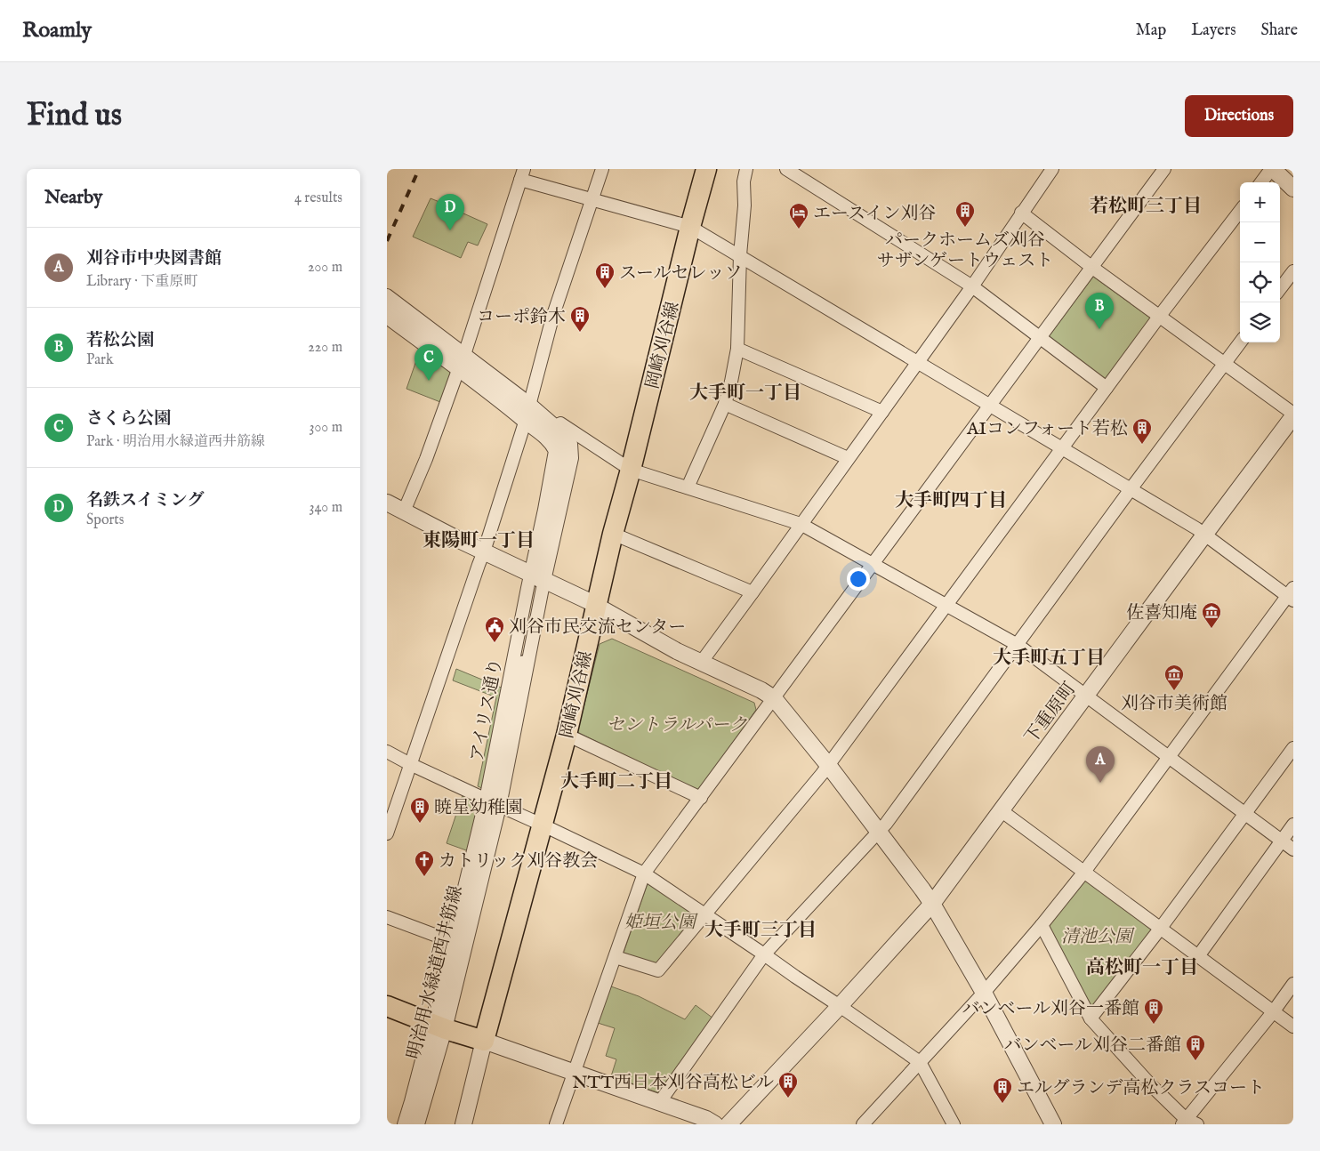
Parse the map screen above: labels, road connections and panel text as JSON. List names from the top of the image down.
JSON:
{
  "streets": {
    "main road": ["岡崎刈谷線"],
    "street": ["アイリス通り", "下重原町", "明治用水緑道西井筋線"]
  },
  "districts": [
    "若松町三丁目",
    "大手町一丁目",
    "大手町四丁目",
    "東陽町一丁目",
    "大手町五丁目",
    "大手町二丁目",
    "大手町三丁目",
    "高松町一丁目"
  ],
  "parks": ["セントラルパーク", "姫垣公園", "清池公園"],
  "places": {
    "building": [
      "パークホームズ刈谷 サザンゲートウェスト",
      "スールセレッソ",
      "コーポ鈴木",
      "AIコンフォート若松",
      "暁星幼稚園",
      "バンベール刈谷一番館",
      "バンベール刈谷二番館",
      "NTT西日本刈谷高松ビル",
      "エルグランデ高松クラスコート"
    ],
    "hotel": ["エースイン刈谷"],
    "museum": ["佐喜知庵", "刈谷市美術館"],
    "public building": ["刈谷市民交流センター"],
    "church": ["カトリック刈谷教会"]
  },
  "page": {
    "header": "Roamly",
    "nav": ["Map", "Layers", "Share"],
    "buttons": "Directions",
    "title": "Find us",
    "heading": ["Nearby", "4 results"],
    "map_buttons": ["+", "−"],
    "pins": [
      "D",
      "B",
      "C",
      "A"
    ],
    "list": [
      {
        "mark": "A",
        "name": "刈谷市中央図書館",
        "note": "Library · 下重原町",
        "value": "200 m"
      },
      {
        "mark": "B",
        "name": "若松公園",
        "note": "Park",
        "value": "220 m"
      },
      {
        "mark": "C",
        "name": "さくら公園",
        "note": "Park · 明治用水緑道西井筋線",
        "value": "300 m"
      },
      {
        "mark": "D",
        "name": "名鉄スイミング",
        "note": "Sports",
        "value": "340 m"
      }
    ]
  }
}
